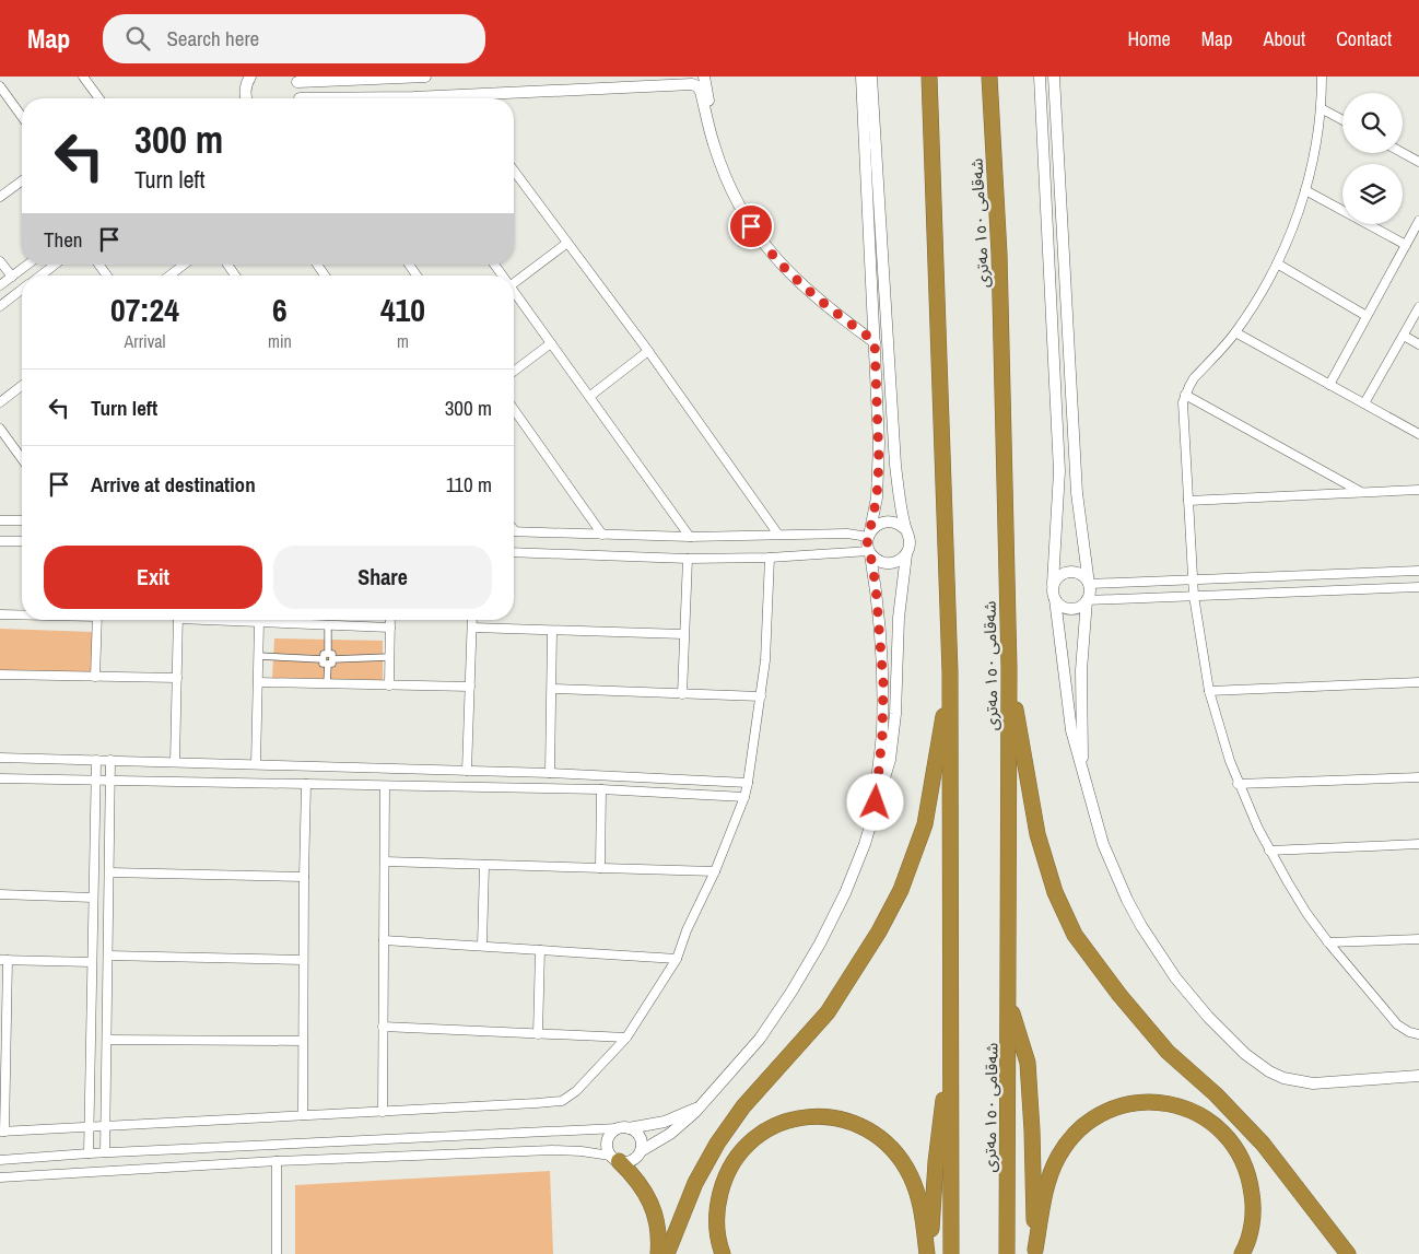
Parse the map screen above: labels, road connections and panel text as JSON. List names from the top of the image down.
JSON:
{
  "streets": {
    "highway": ["شەقامی ١٥٠ مەتری"]
  },
  "page": {
    "header": "Map",
    "search": "Search here",
    "nav": [
      "Home",
      "Map",
      "About",
      "Contact"
    ],
    "turn": ["300 m", "Turn left"],
    "then": "Then",
    "eta": [
      "07:24",
      "Arrival",
      "6",
      "min",
      "410",
      "m"
    ],
    "list": [
      {
        "name": "Turn left",
        "value": "300 m"
      },
      {
        "name": "Arrive at destination",
        "value": "110 m"
      }
    ],
    "buttons": ["Exit", "Share"]
  }
}
